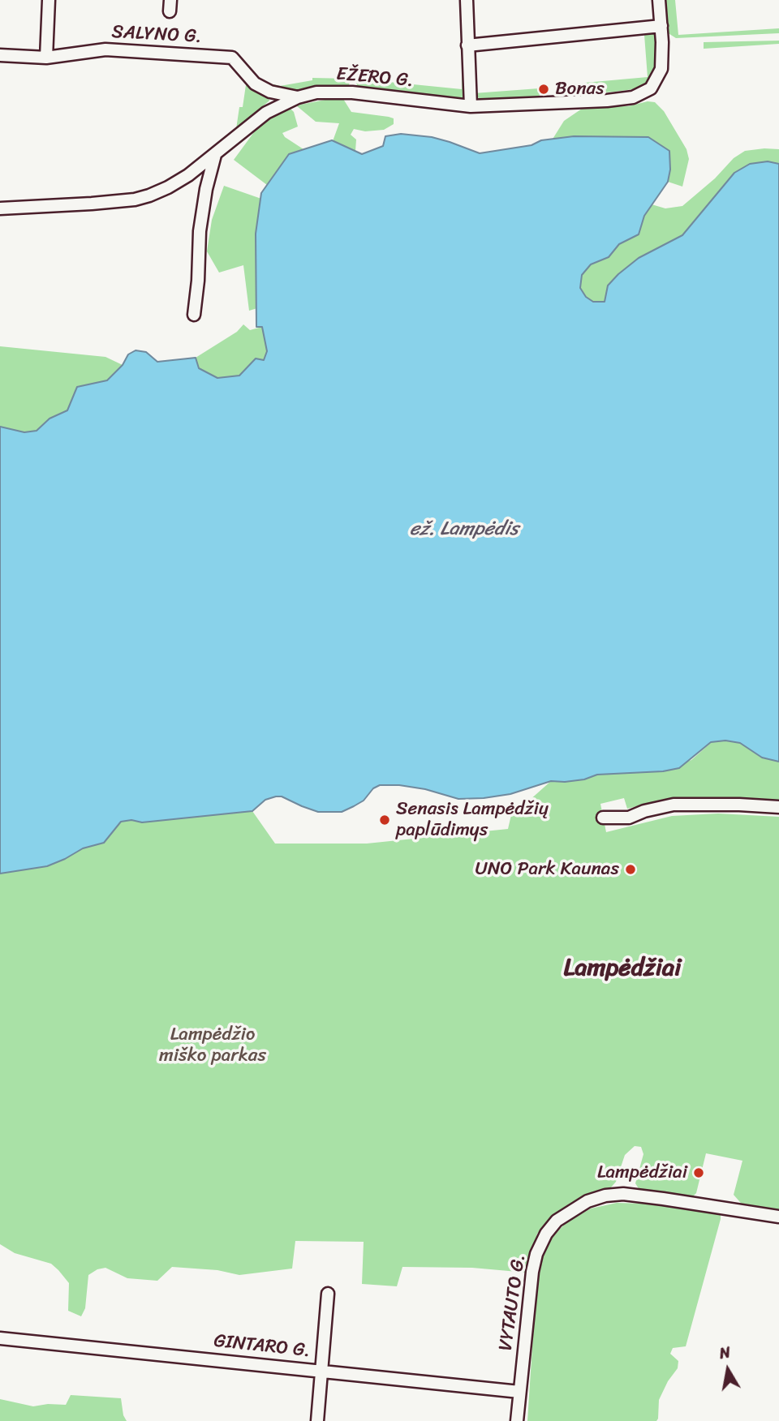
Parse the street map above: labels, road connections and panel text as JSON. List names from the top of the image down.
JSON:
{
  "streets": {
    "street": [
      "SALYNO G.",
      "EŽERO G.",
      "VYTAUTO G.",
      "GINTARO G."
    ]
  },
  "crossings": [
    ["SALYNO G.", "EŽERO G."],
    ["VYTAUTO G.", "GINTARO G."]
  ],
  "districts": ["Lampėdžiai"],
  "water": ["ež. Lampėdis"],
  "parks": ["Lampėdžio miško parkas"],
  "places": [
    "Bonas",
    "Senasis Lampėdžių paplūdimys",
    "UNO Park Kaunas",
    "Lampėdžiai"
  ],
  "north": "top"
}
